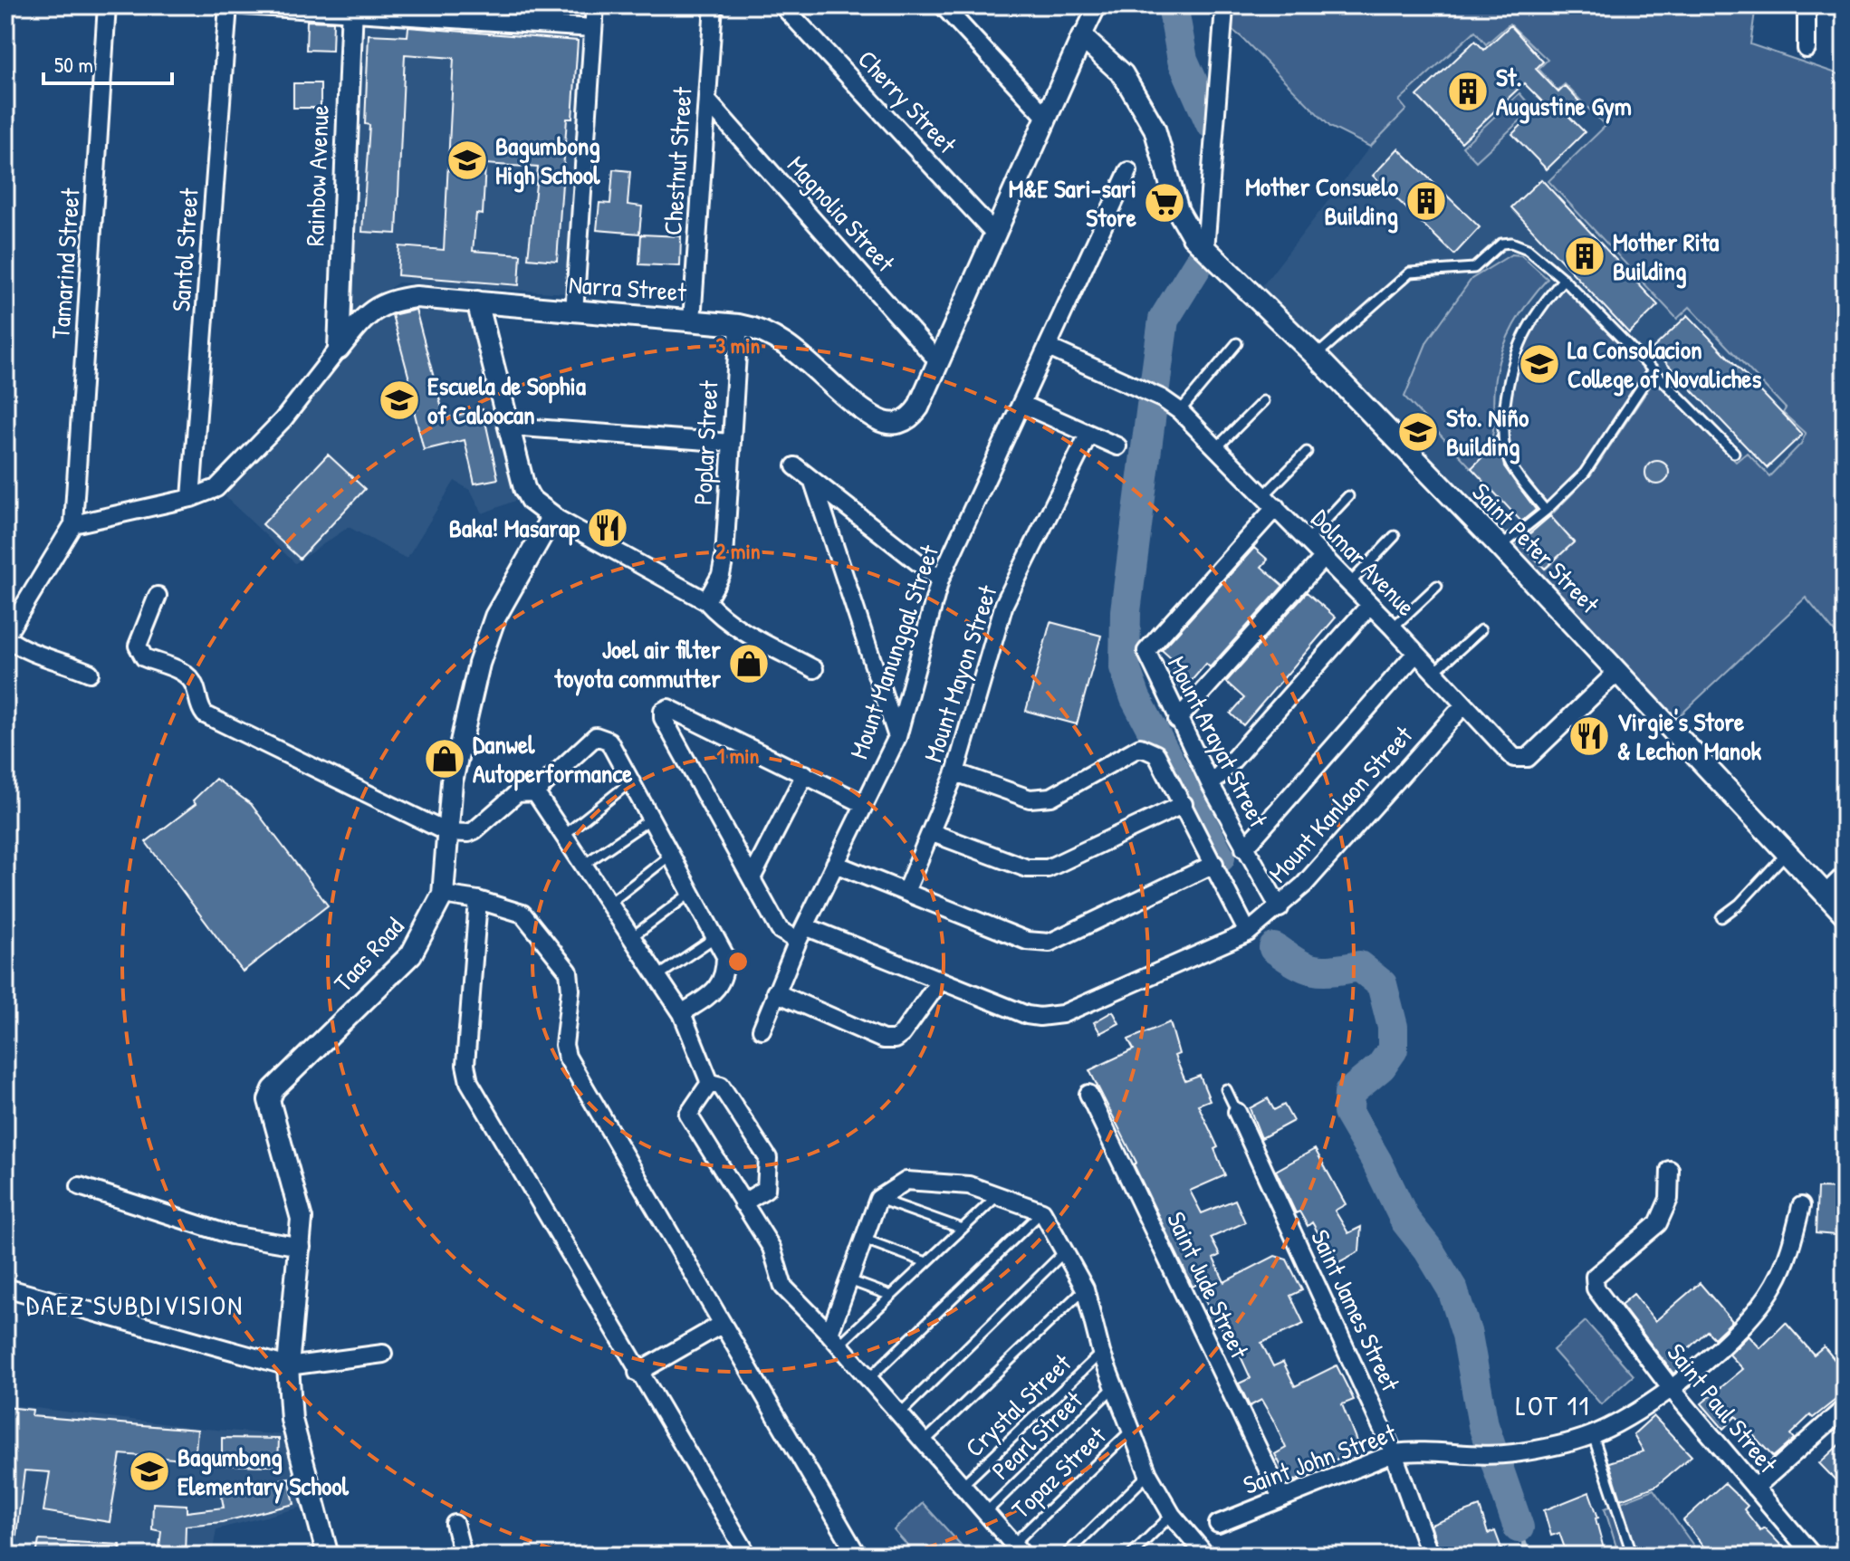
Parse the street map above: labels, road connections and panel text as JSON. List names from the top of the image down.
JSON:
{
  "streets": {
    "street": [
      "Cherry Street",
      "Chestnut Street",
      "Rainbow Avenue",
      "Magnolia Street",
      "Santol Street",
      "Tamarind Street",
      "Narra Street",
      "Poplar Street",
      "Saint Peter Street",
      "Dolmar Avenue",
      "Mount Manunggal Street",
      "Mount Mayon Street",
      "Mount Arayat Street",
      "Mount Kanlaon Street",
      "Taas Road",
      "Saint Jude Street",
      "Saint James Street",
      "Saint Paul Street",
      "Saint John Street"
    ],
    "lane": ["Crystal Street", "Pearl Street", "Topaz Street"]
  },
  "crossings": [
    ["Cherry Street", "Narra Street"],
    ["Chestnut Street", "Magnolia Street"],
    ["Chestnut Street", "Narra Street"],
    ["Rainbow Avenue", "Narra Street"],
    ["Magnolia Street", "Narra Street"],
    ["Santol Street", "Narra Street"],
    ["Tamarind Street", "Narra Street"],
    ["Narra Street", "Poplar Street"],
    ["Narra Street", "Saint Peter Street"],
    ["Saint Peter Street", "Dolmar Avenue"],
    ["Dolmar Avenue", "Mount Manunggal Street"],
    ["Dolmar Avenue", "Mount Arayat Street"],
    ["Dolmar Avenue", "Mount Kanlaon Street"],
    ["Mount Manunggal Street", "Mount Kanlaon Street"],
    ["Mount Arayat Street", "Mount Kanlaon Street"],
    ["Saint Jude Street", "Saint John Street"],
    ["Saint James Street", "Saint John Street"],
    ["Saint Paul Street", "Saint John Street"]
  ],
  "districts": ["DAEZ SUBDIVISION", "LOT 11"],
  "places": {
    "building": ["St. Augustine Gym", "Mother Consuelo Building", "Mother Rita Building"],
    "school or university": [
      "Bagumbong High School",
      "La Consolacion College of Novaliches",
      "Escuela de Sophia of Caloocan",
      "Sto. Niño Building",
      "Bagumbong Elementary School"
    ],
    "supermarket": ["M&E Sari-sari Store"],
    "restaurant": ["Baka! Masarap", "Virgie's Store & Lechon Manok"],
    "shop": ["Joel air filter toyota commutter", "Danwel Autoperformance"]
  },
  "scale_bar": "50 m",
  "rings": ["3 min", "2 min", "1 min"]
}
